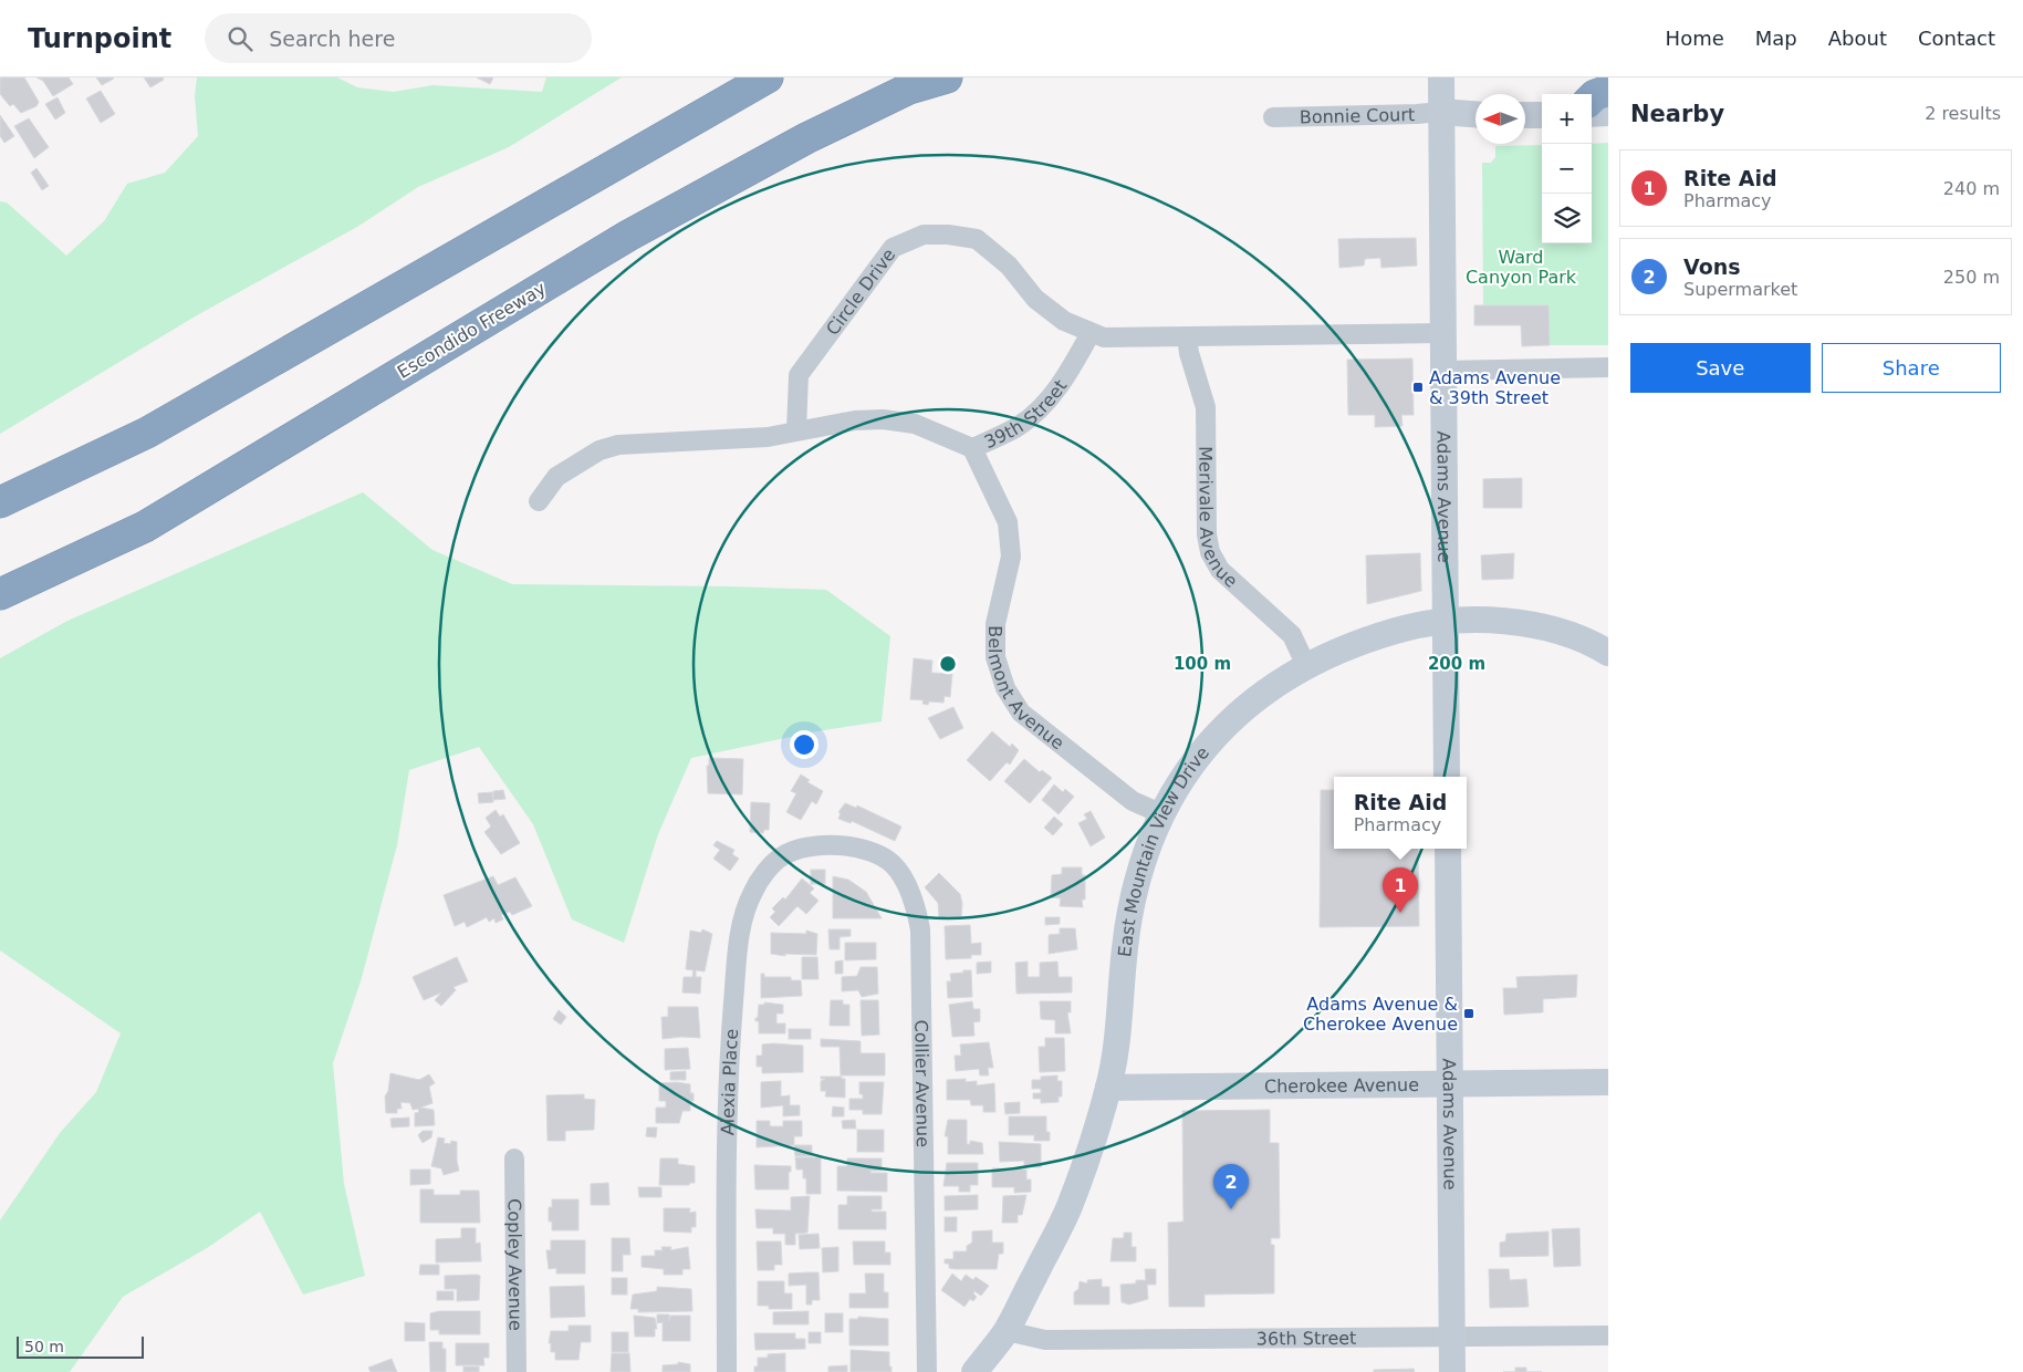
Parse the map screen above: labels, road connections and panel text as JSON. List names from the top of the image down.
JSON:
{
  "streets": {
    "highway": ["Escondido Freeway"],
    "street": [
      "Bonnie Court",
      "Circle Drive",
      "39th Street",
      "Adams Avenue",
      "Merivale Avenue",
      "Belmont Avenue",
      "East Mountain View Drive",
      "Alexia Place",
      "Collier Avenue",
      "Cherokee Avenue",
      "Copley Avenue",
      "36th Street"
    ]
  },
  "crossings": [
    ["Bonnie Court", "Adams Avenue"],
    ["Circle Drive", "39th Street"],
    ["39th Street", "Belmont Avenue"],
    ["Adams Avenue", "East Mountain View Drive"],
    ["Adams Avenue", "Cherokee Avenue"],
    ["Adams Avenue", "36th Street"],
    ["Merivale Avenue", "East Mountain View Drive"],
    ["Belmont Avenue", "East Mountain View Drive"],
    ["East Mountain View Drive", "Cherokee Avenue"],
    ["East Mountain View Drive", "36th Street"],
    ["Alexia Place", "Collier Avenue"]
  ],
  "parks": ["Ward Canyon Park"],
  "places": {
    "transit": ["Adams Avenue & 39th Street", "Adams Avenue & Cherokee Avenue"]
  },
  "scale_bar": "50 m",
  "north": "left",
  "page": {
    "header": "Turnpoint",
    "search": "Search here",
    "nav": [
      "Home",
      "Map",
      "About",
      "Contact"
    ],
    "heading": ["Nearby", "2 results"],
    "map_buttons": ["+", "−"],
    "list": [
      {
        "mark": "1",
        "name": "Rite Aid",
        "note": "Pharmacy",
        "value": "240 m"
      },
      {
        "mark": "2",
        "name": "Vons",
        "note": "Supermarket",
        "value": "250 m"
      }
    ],
    "buttons": ["Save", "Share"],
    "popup": ["Rite Aid", "Pharmacy"],
    "pins": ["1", "2"],
    "scale": "50 m"
  },
  "rings": ["100 m", "200 m"]
}
